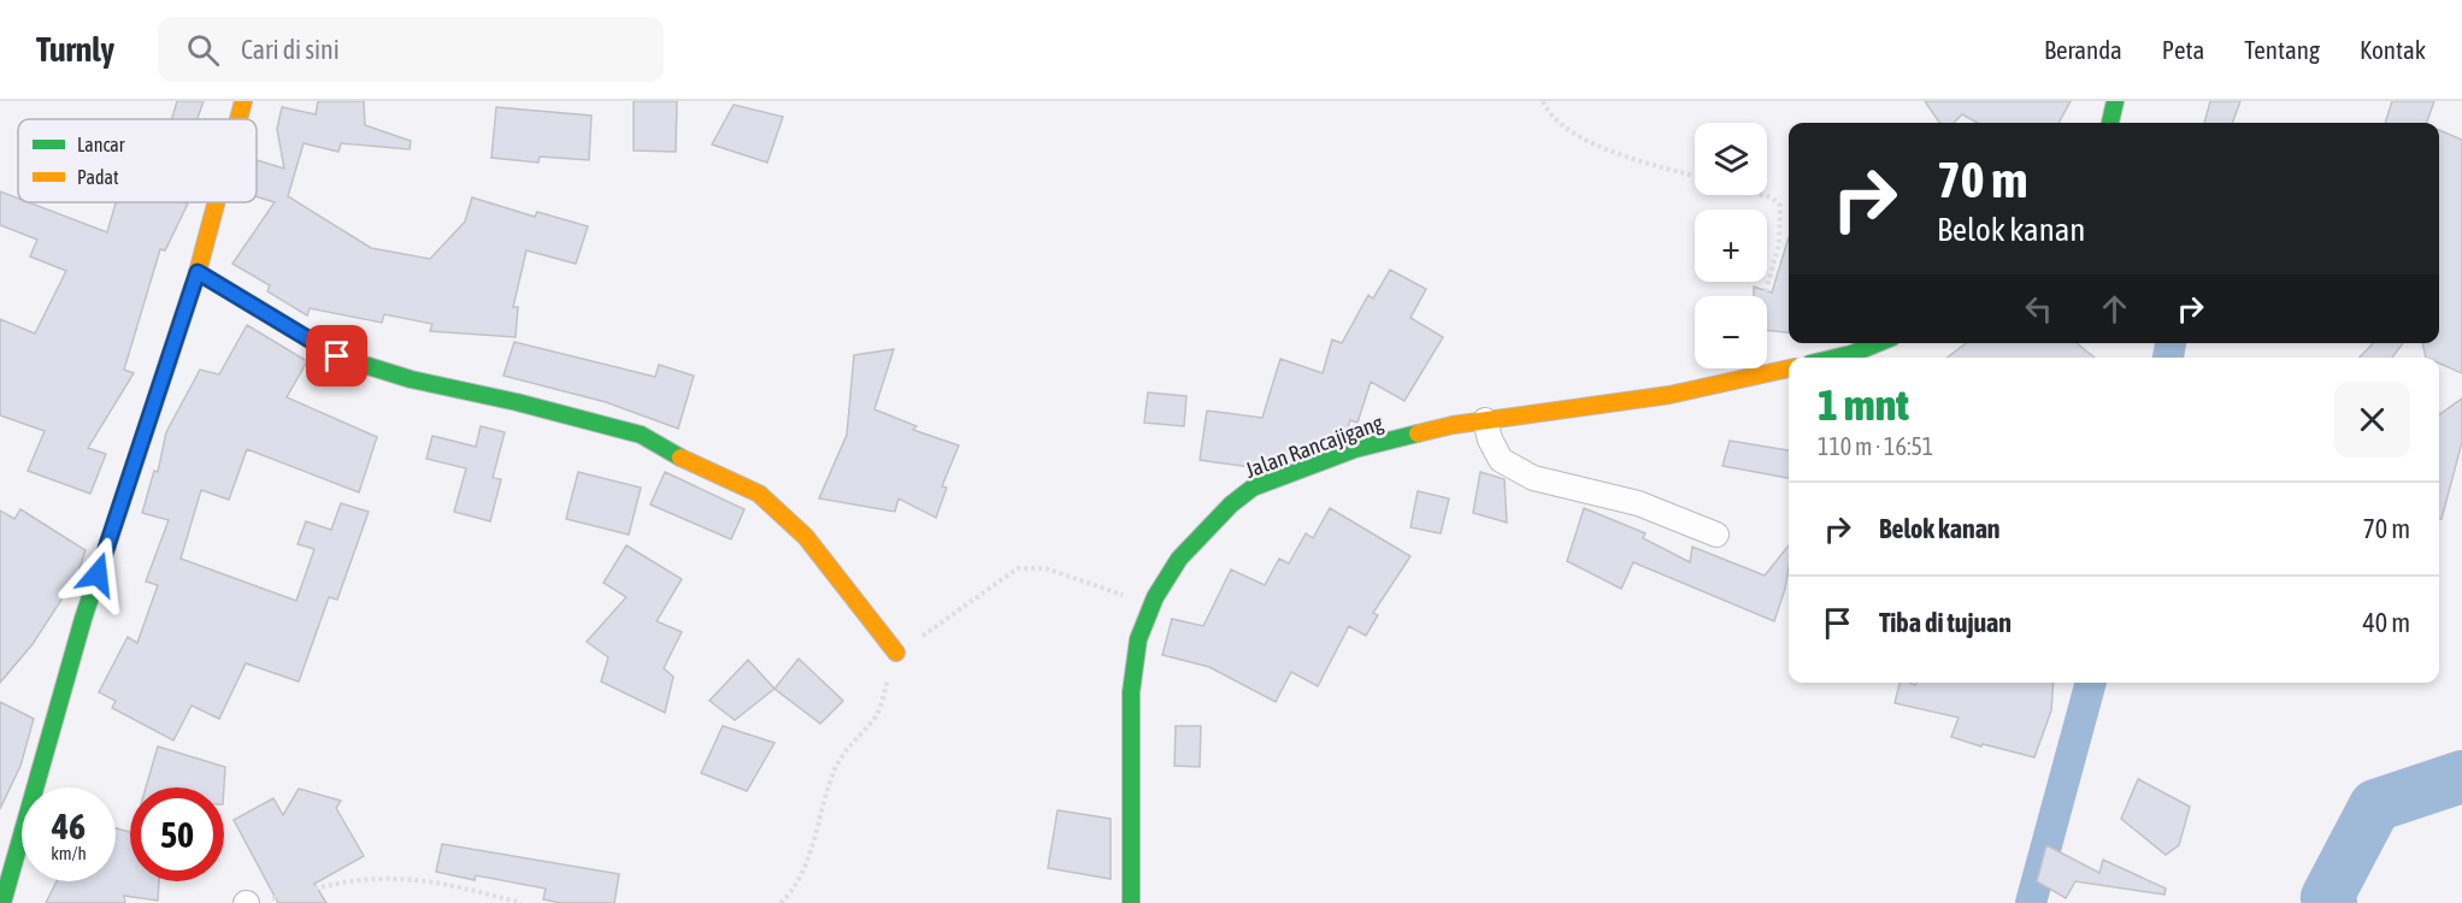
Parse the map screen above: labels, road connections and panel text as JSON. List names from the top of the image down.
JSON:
{
  "streets": {
    "main road": ["Jalan Rancajigang"]
  },
  "legend": ["Lancar", "Padat"],
  "page": {
    "header": "Turnly",
    "search": "Cari di sini",
    "nav": [
      "Beranda",
      "Peta",
      "Tentang",
      "Kontak"
    ],
    "map_buttons": ["+", "−"],
    "turn": ["70 m", "Belok kanan"],
    "heading": ["1 mnt", "110 m · 16:51"],
    "list": [
      {
        "name": "Belok kanan",
        "value": "70 m"
      },
      {
        "name": "Tiba di tujuan",
        "value": "40 m"
      }
    ],
    "speed": "46 km/h",
    "limit": "50"
  }
}
